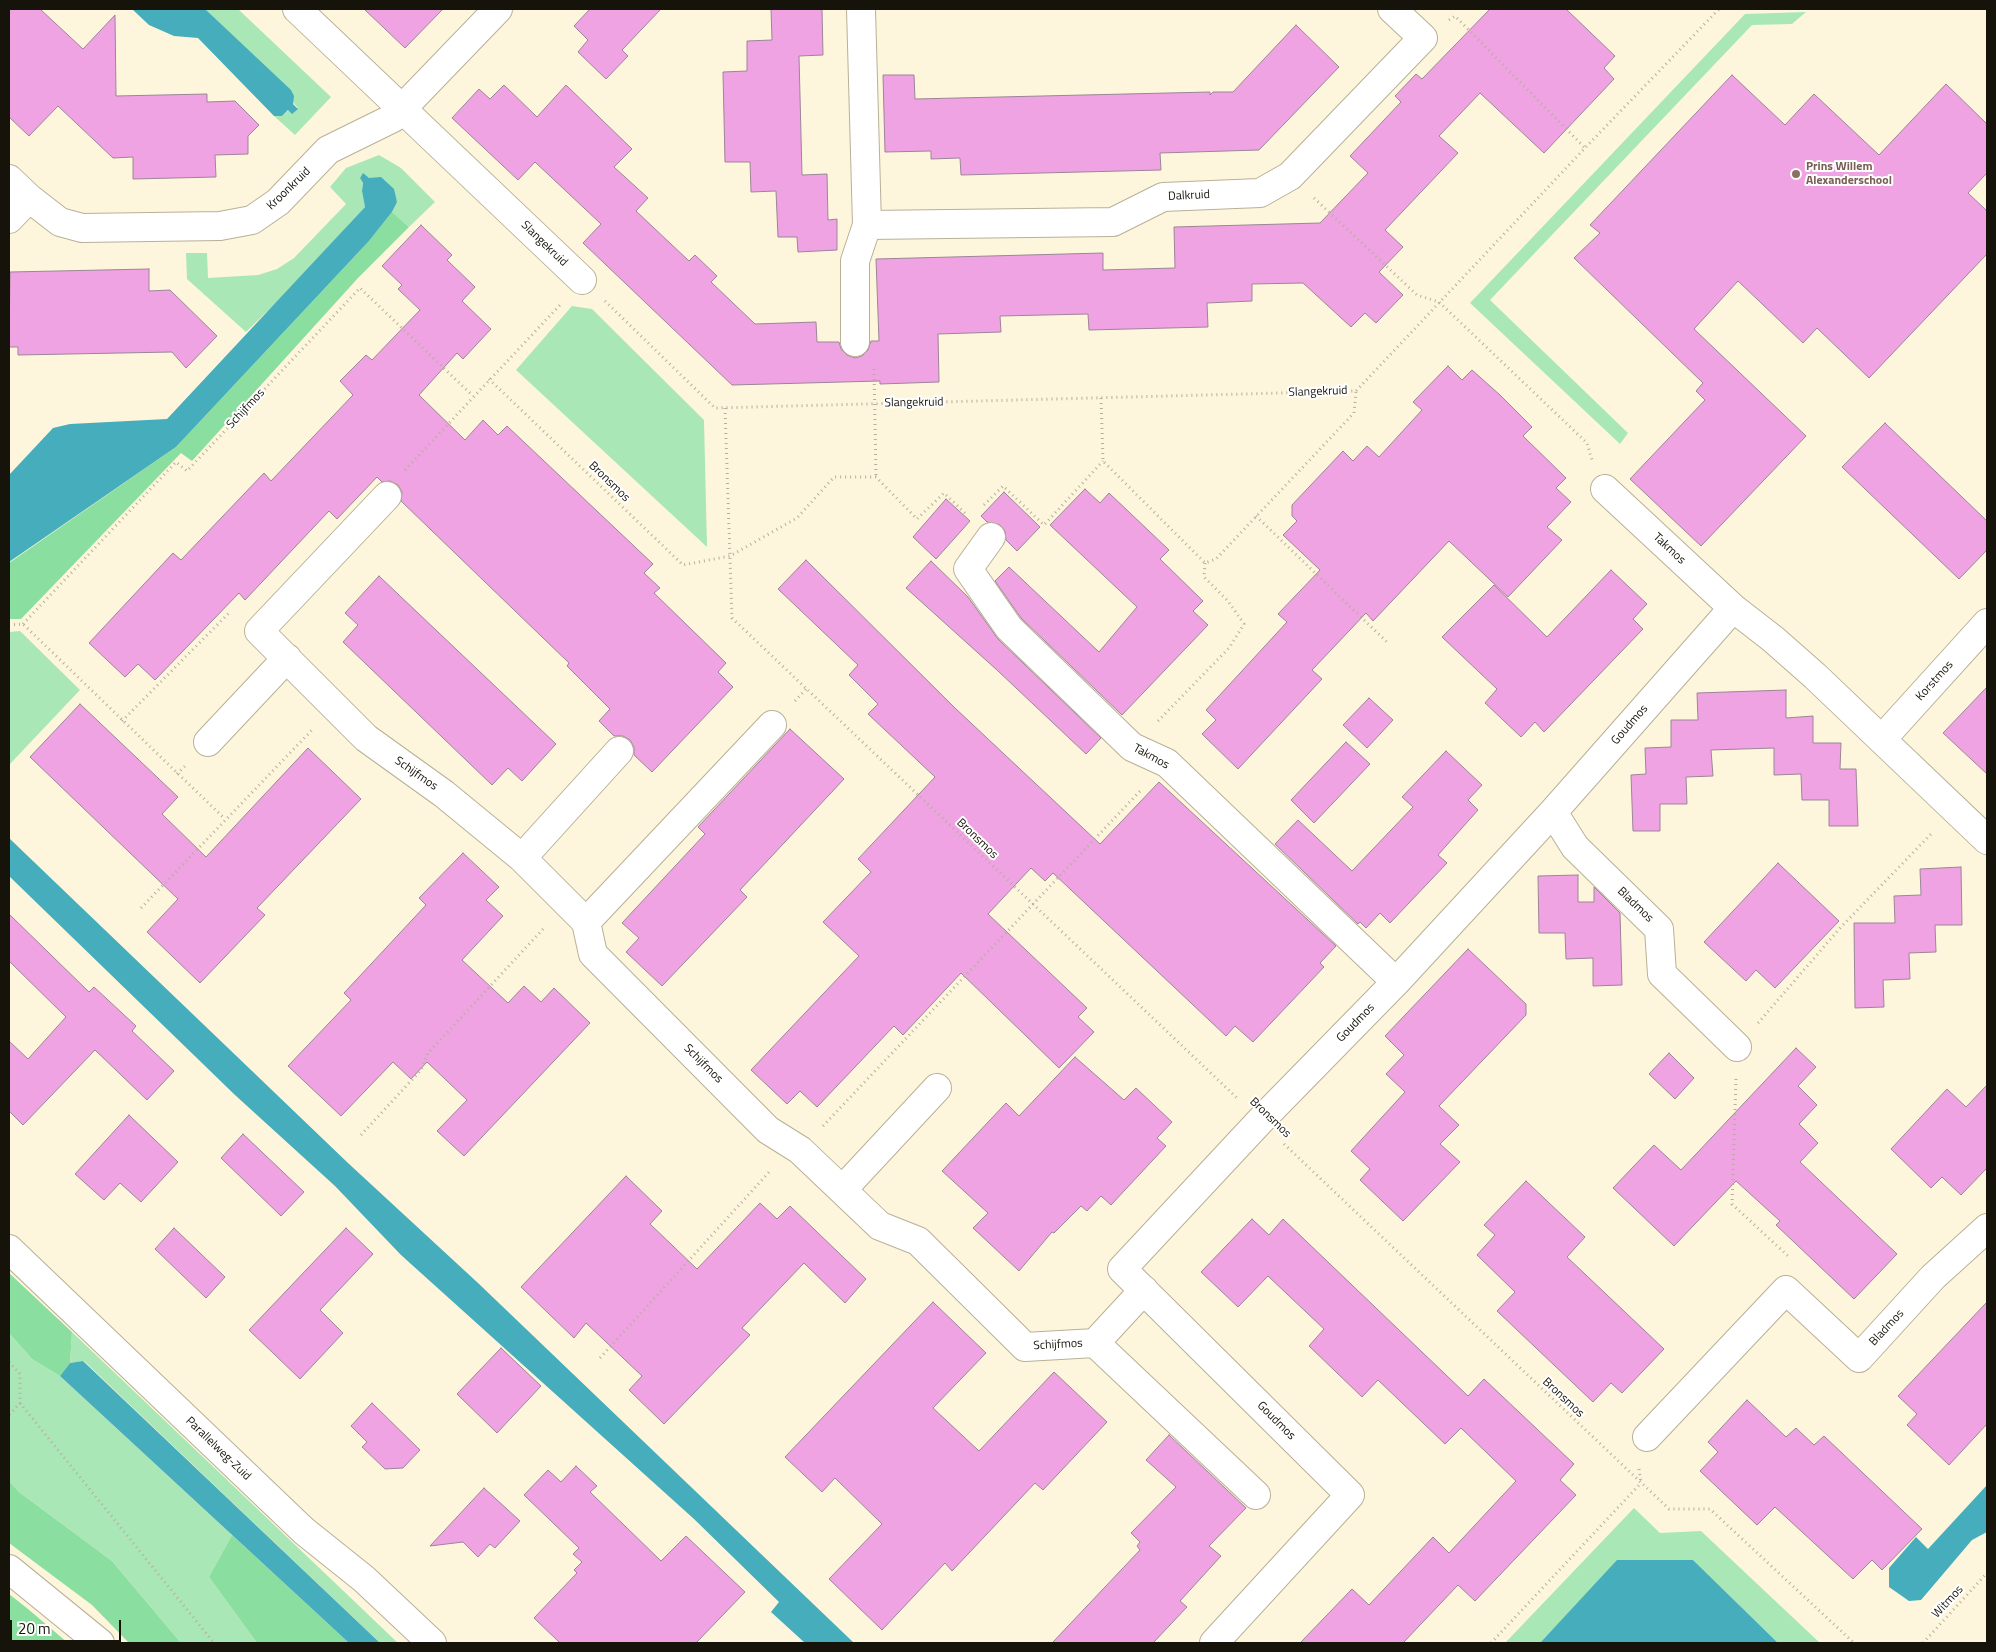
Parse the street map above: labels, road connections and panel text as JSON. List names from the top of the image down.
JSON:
{
  "streets": {
    "street": [
      "Kroonkruid",
      "Dalkruid",
      "Slangekruid",
      "Schijfmos",
      "Takmos",
      "Korstmos",
      "Goudmos",
      "Bladmos",
      "Parallelweg-Zuid"
    ],
    "path": ["Bronsmos", "Witmos"]
  },
  "crossings": [
    ["Kroonkruid", "Slangekruid"],
    ["Slangekruid", "Bronsmos"],
    ["Schijfmos", "Goudmos"],
    ["Bronsmos", "Goudmos"],
    ["Takmos", "Goudmos"],
    ["Goudmos", "Bladmos"]
  ],
  "places": ["Prins Willem Alexanderschool"],
  "scale_bar": "20 m"
}
